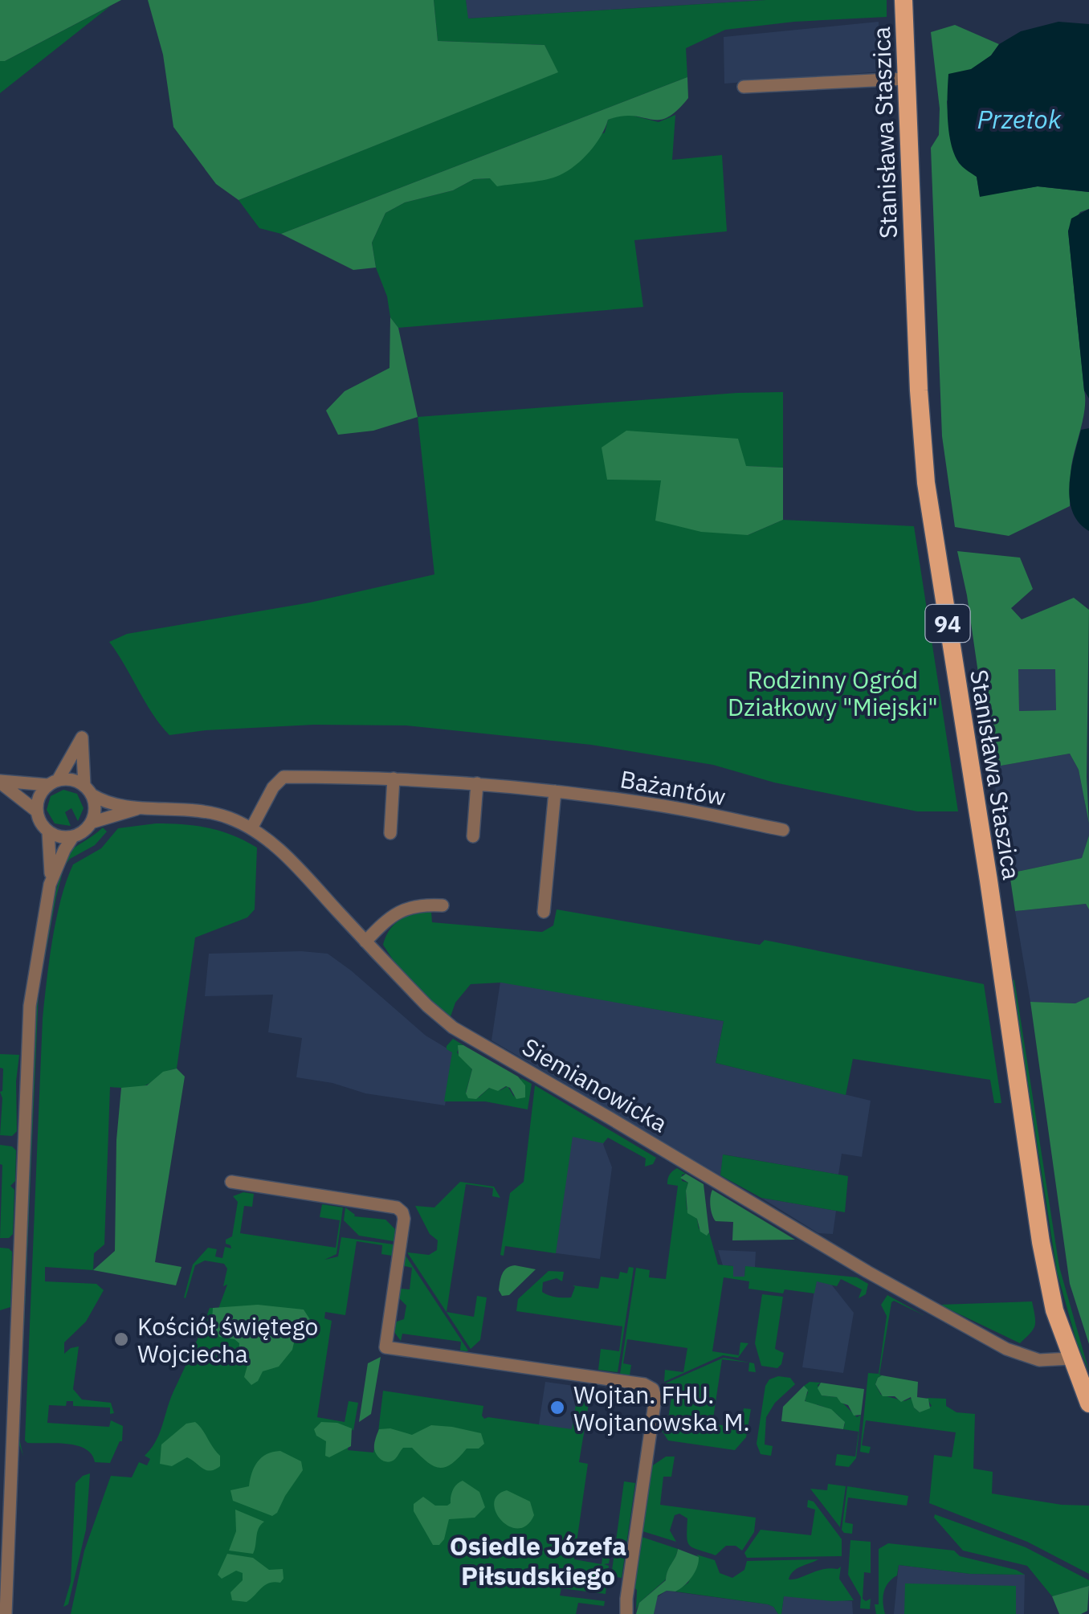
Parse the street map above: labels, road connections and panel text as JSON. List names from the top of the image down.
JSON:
{
  "streets": {
    "main road": ["Stanisława Staszica", "94"],
    "street": ["Bażantów", "Siemianowicka"]
  },
  "crossings": [
    ["Stanisława Staszica", "Siemianowicka"],
    ["Bażantów", "Siemianowicka"]
  ],
  "districts": ["Osiedle Józefa Piłsudskiego"],
  "water": ["Przetok"],
  "parks": ["Rodzinny Ogród Działkowy \"Miejski\""],
  "places": ["Kościół świętego Wojciecha", "Wojtan. FHU. Wojtanowska M."]
}
